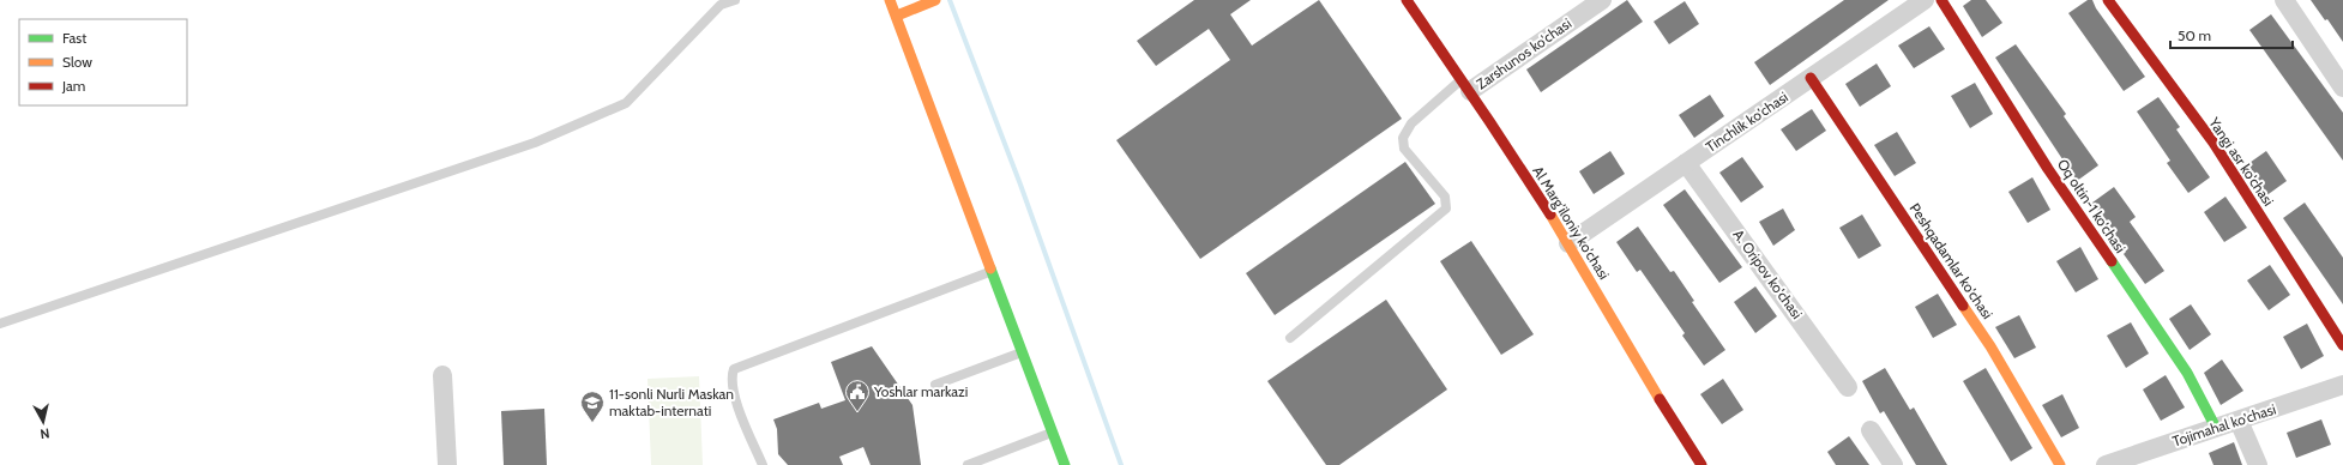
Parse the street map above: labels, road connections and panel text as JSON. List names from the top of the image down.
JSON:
{
  "streets": {
    "street": [
      "Zarshunos ko'chasi",
      "Tinchlik ko'chasi",
      "Yangi asr ko'chasi",
      "Oq oltin-1 ko'chasi",
      "Al Marg'iloniy ko'chasi",
      "Peshqadamlar ko'chasi",
      "A. Oripov ko'chasi",
      "Tojimahal ko'chasi"
    ]
  },
  "crossings": [
    ["Zarshunos ko'chasi", "Al Marg'iloniy ko'chasi"],
    ["Tinchlik ko'chasi", "Al Marg'iloniy ko'chasi"],
    ["Tinchlik ko'chasi", "Peshqadamlar ko'chasi"],
    ["Tinchlik ko'chasi", "A. Oripov ko'chasi"],
    ["Oq oltin-1 ko'chasi", "Tojimahal ko'chasi"]
  ],
  "places": {
    "public building": ["Yoshlar markazi"],
    "school or university": ["11-sonli Nurli Maskan maktab-internati"]
  },
  "legend": ["Fast", "Slow", "Jam"],
  "scale_bar": "50 m",
  "north": "bottom"
}
